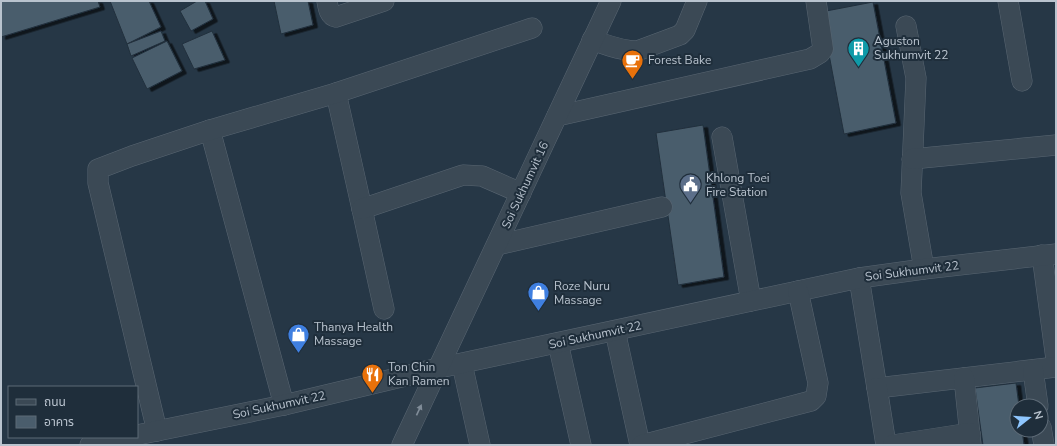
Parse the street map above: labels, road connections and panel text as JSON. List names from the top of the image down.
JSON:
{
  "streets": {
    "street": ["Soi Sukhumvit 16", "Soi Sukhumvit 22"]
  },
  "crossings": [
    ["Soi Sukhumvit 16", "Soi Sukhumvit 22"]
  ],
  "places": {
    "building": ["Aguston Sukhumvit 22"],
    "cafe": ["Forest Bake"],
    "public building": ["Khlong Toei Fire Station"],
    "shop": ["Roze Nuru Massage", "Thanya Health Massage"],
    "restaurant": ["Ton Chin Kan Ramen"]
  },
  "legend": ["ถนน", "อาคาร"],
  "north": "right"
}
